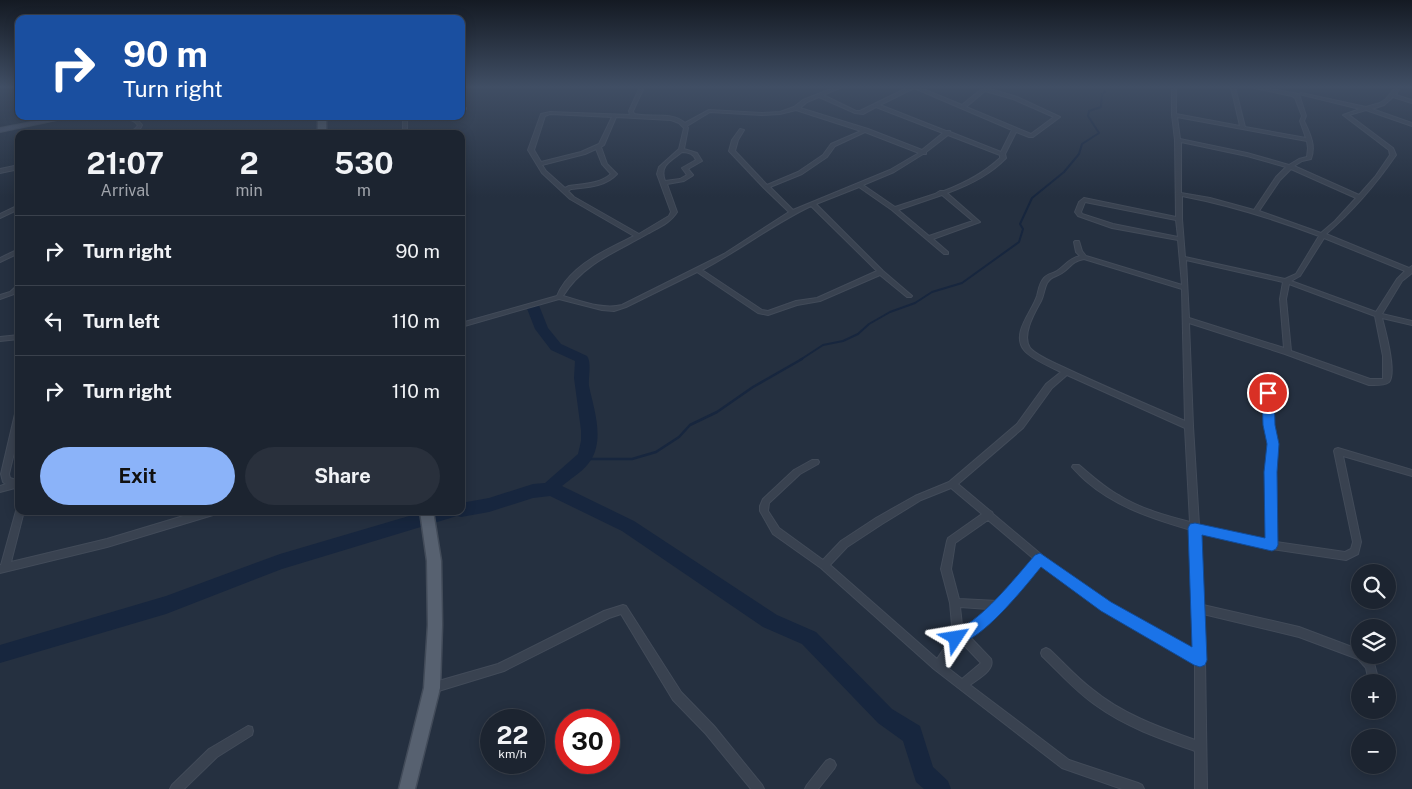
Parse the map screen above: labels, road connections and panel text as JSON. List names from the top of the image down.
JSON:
{
  "page": {
    "turn": ["90 m", "Turn right"],
    "eta": [
      "21:07",
      "Arrival",
      "2",
      "min",
      "530",
      "m"
    ],
    "list": [
      {
        "name": "Turn right",
        "value": "90 m"
      },
      {
        "name": "Turn left",
        "value": "110 m"
      },
      {
        "name": "Turn right",
        "value": "110 m"
      }
    ],
    "buttons": ["Exit", "Share"],
    "map_buttons": ["+", "−"],
    "speed": "22 km/h",
    "limit": "30"
  }
}
